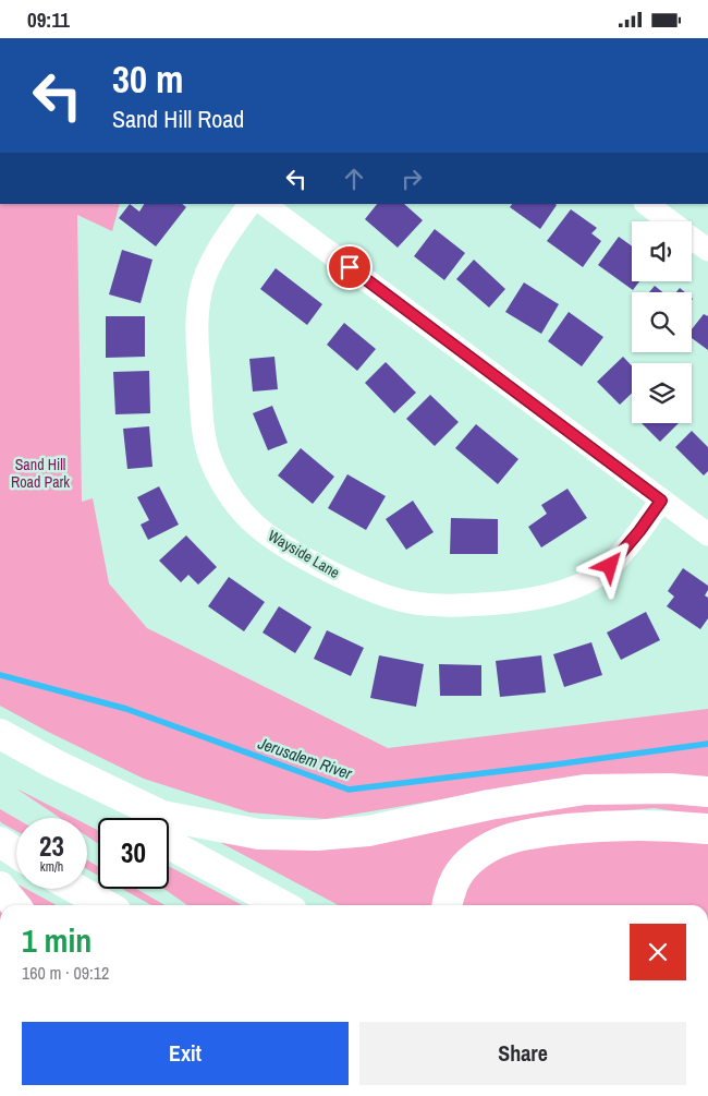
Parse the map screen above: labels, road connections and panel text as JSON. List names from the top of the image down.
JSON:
{
  "streets": {
    "street": ["Wayside Lane"]
  },
  "water": ["Jerusalem River"],
  "parks": ["Sand Hill Road Park"],
  "page": {
    "status": "09:11",
    "turn": ["30 m", "Sand Hill Road"],
    "speed": "23 km/h",
    "limit": "30",
    "heading": ["1 min", "160 m · 09:12"],
    "buttons": ["Exit", "Share"]
  }
}
